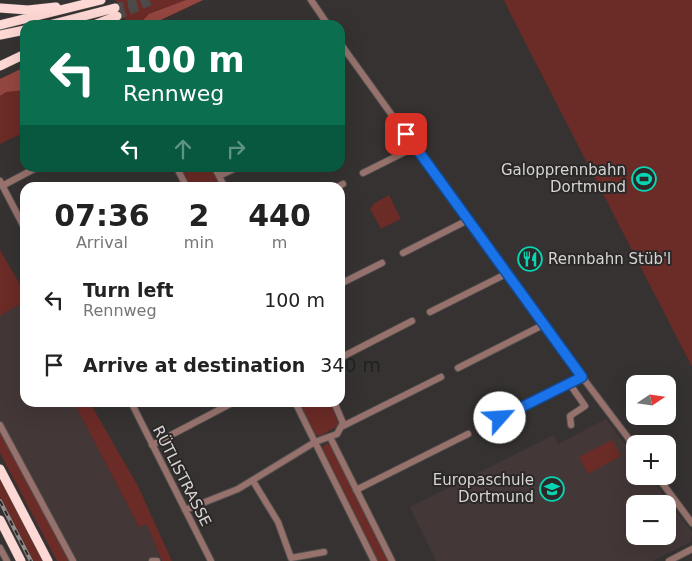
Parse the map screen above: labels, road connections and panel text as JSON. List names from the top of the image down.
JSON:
{
  "streets": {
    "street": ["RÜTLISTRASSE"]
  },
  "places": {
    "sports": ["Galopprennbahn Dortmund"],
    "restaurant": ["Rennbahn Stüb'l"],
    "school or university": ["Europaschule Dortmund"]
  },
  "north": "right",
  "page": {
    "turn": ["100 m", "Rennweg"],
    "eta": [
      "07:36",
      "Arrival",
      "2",
      "min",
      "440",
      "m"
    ],
    "list": [
      {
        "name": "Turn left",
        "note": "Rennweg",
        "value": "100 m"
      },
      {
        "name": "Arrive at destination",
        "value": "340 m"
      }
    ],
    "map_buttons": ["+", "−"]
  }
}
